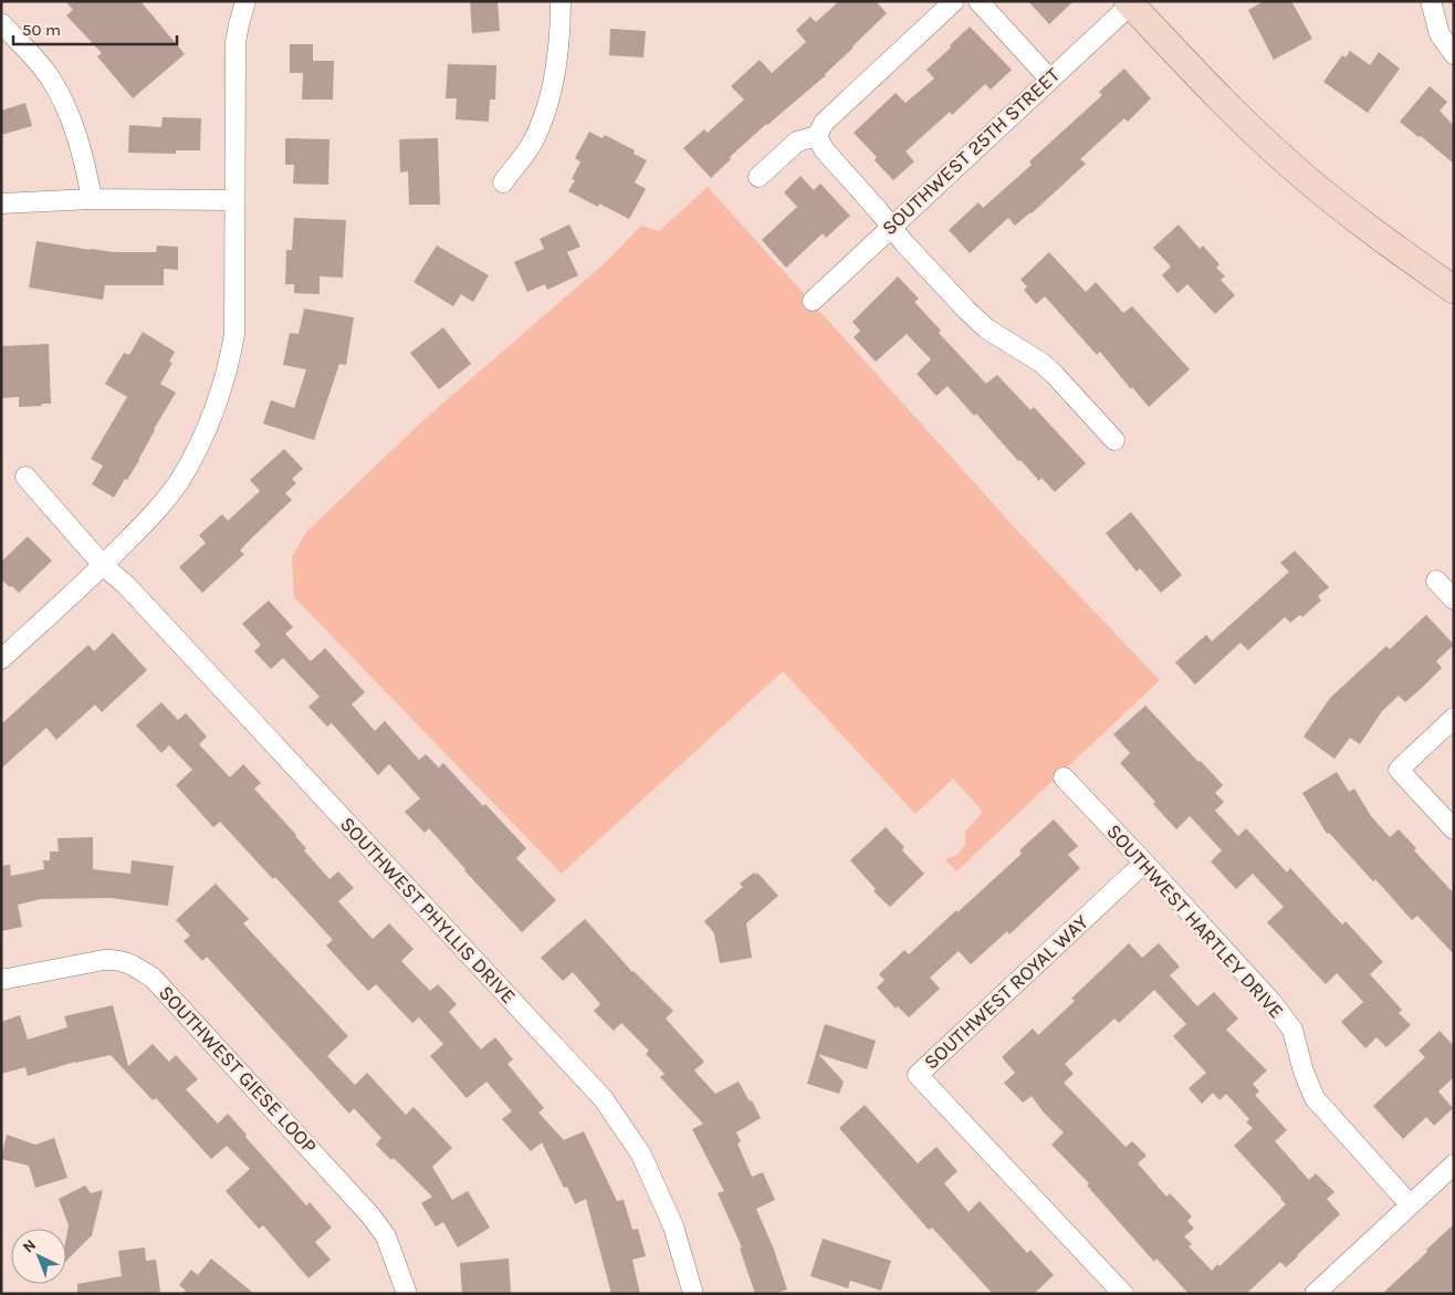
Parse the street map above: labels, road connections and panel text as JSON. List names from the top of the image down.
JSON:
{
  "streets": {
    "street": [
      "SOUTHWEST 25TH STREET",
      "SOUTHWEST PHYLLIS DRIVE",
      "SOUTHWEST HARTLEY DRIVE",
      "SOUTHWEST ROYAL WAY",
      "SOUTHWEST GIESE LOOP"
    ]
  },
  "crossings": [
    ["SOUTHWEST HARTLEY DRIVE", "SOUTHWEST ROYAL WAY"]
  ],
  "scale_bar": "50 m",
  "north": "top left"
}
